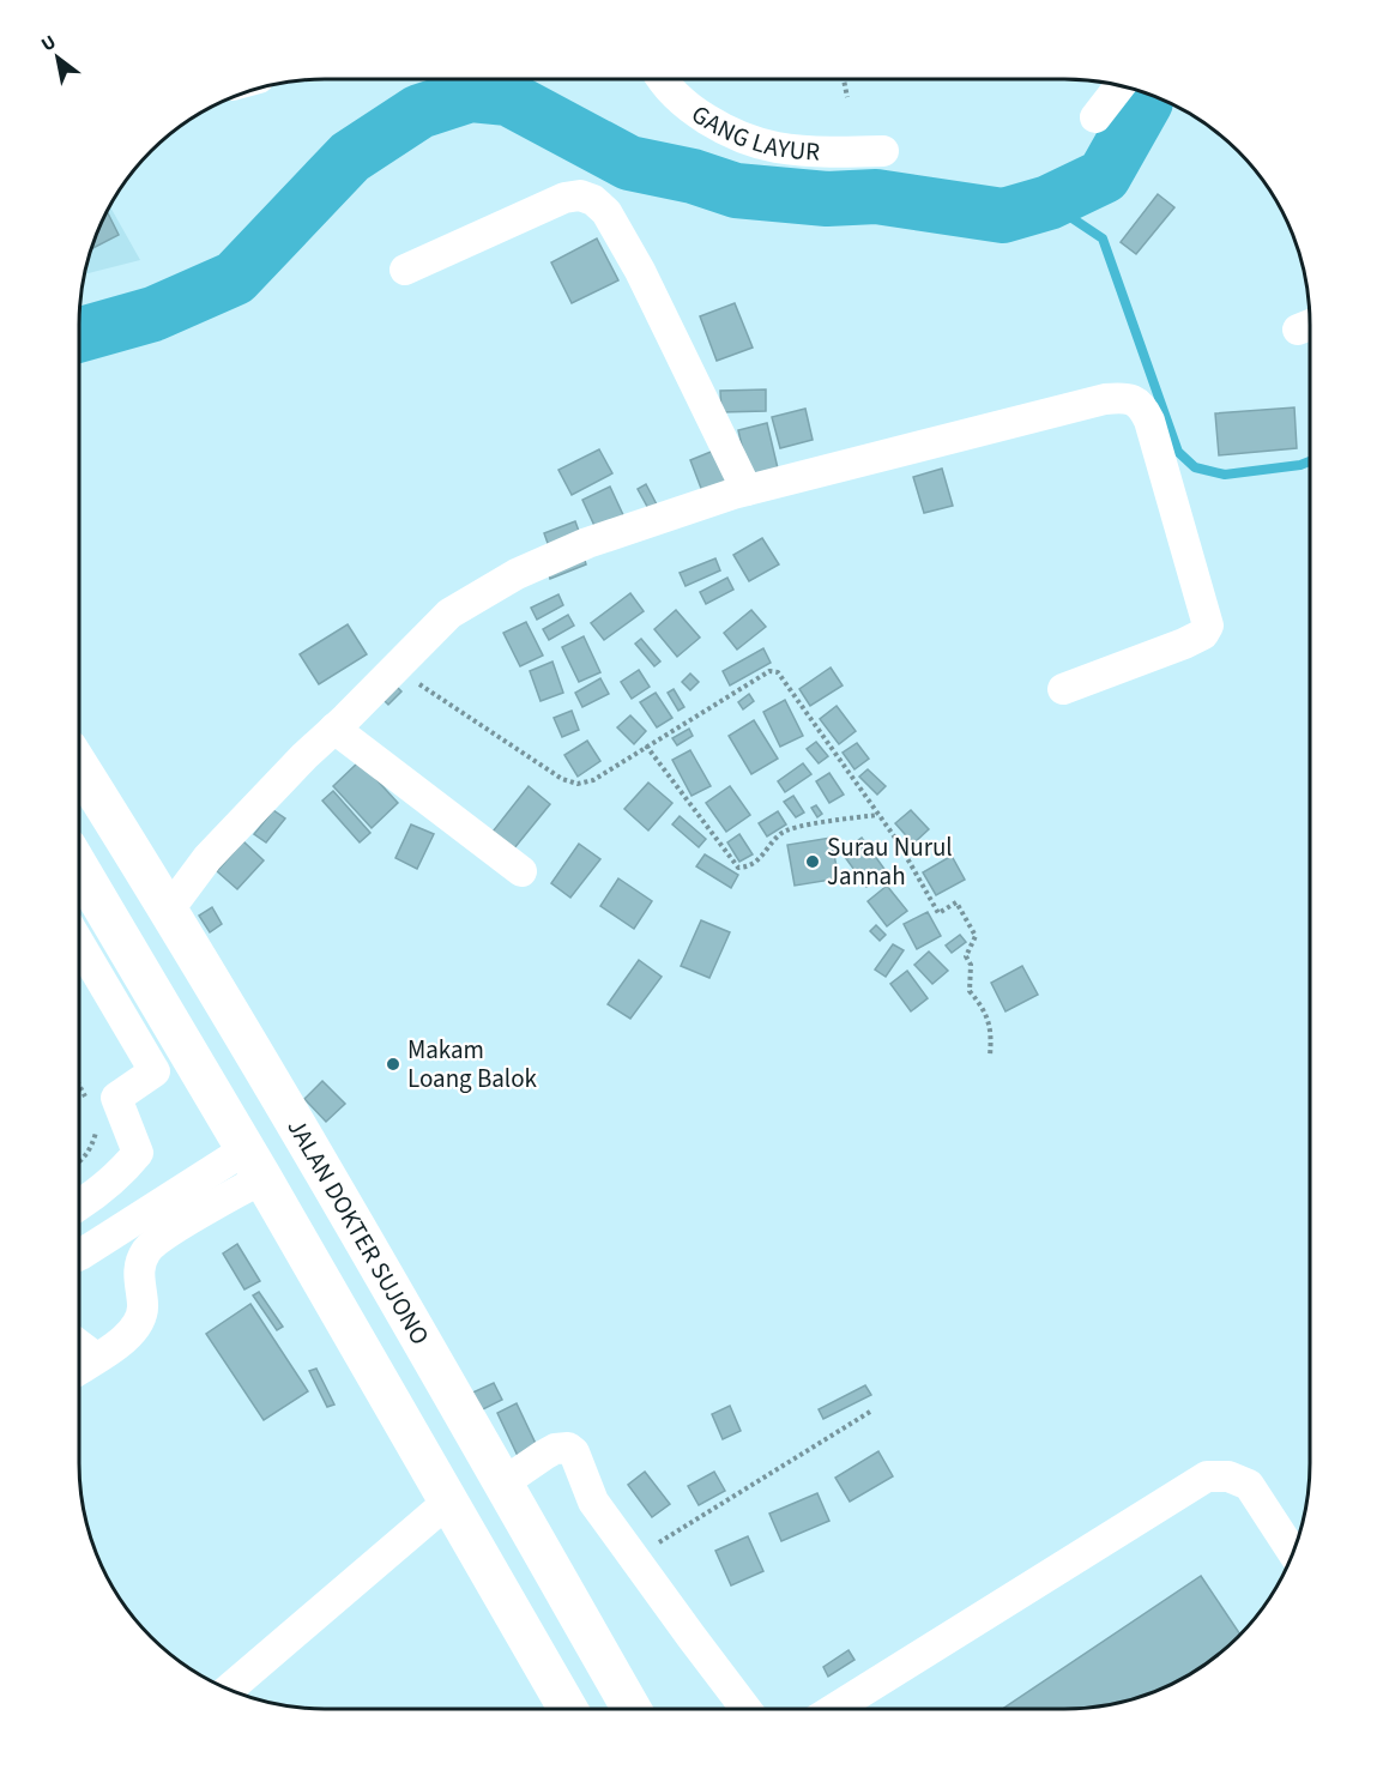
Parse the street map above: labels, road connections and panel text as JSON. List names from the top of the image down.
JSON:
{
  "streets": {
    "highway": ["JALAN DOKTER SUJONO"],
    "street": ["GANG LAYUR"]
  },
  "places": ["Surau Nurul Jannah", "Makam Loang Balok"],
  "north": "top left"
}
